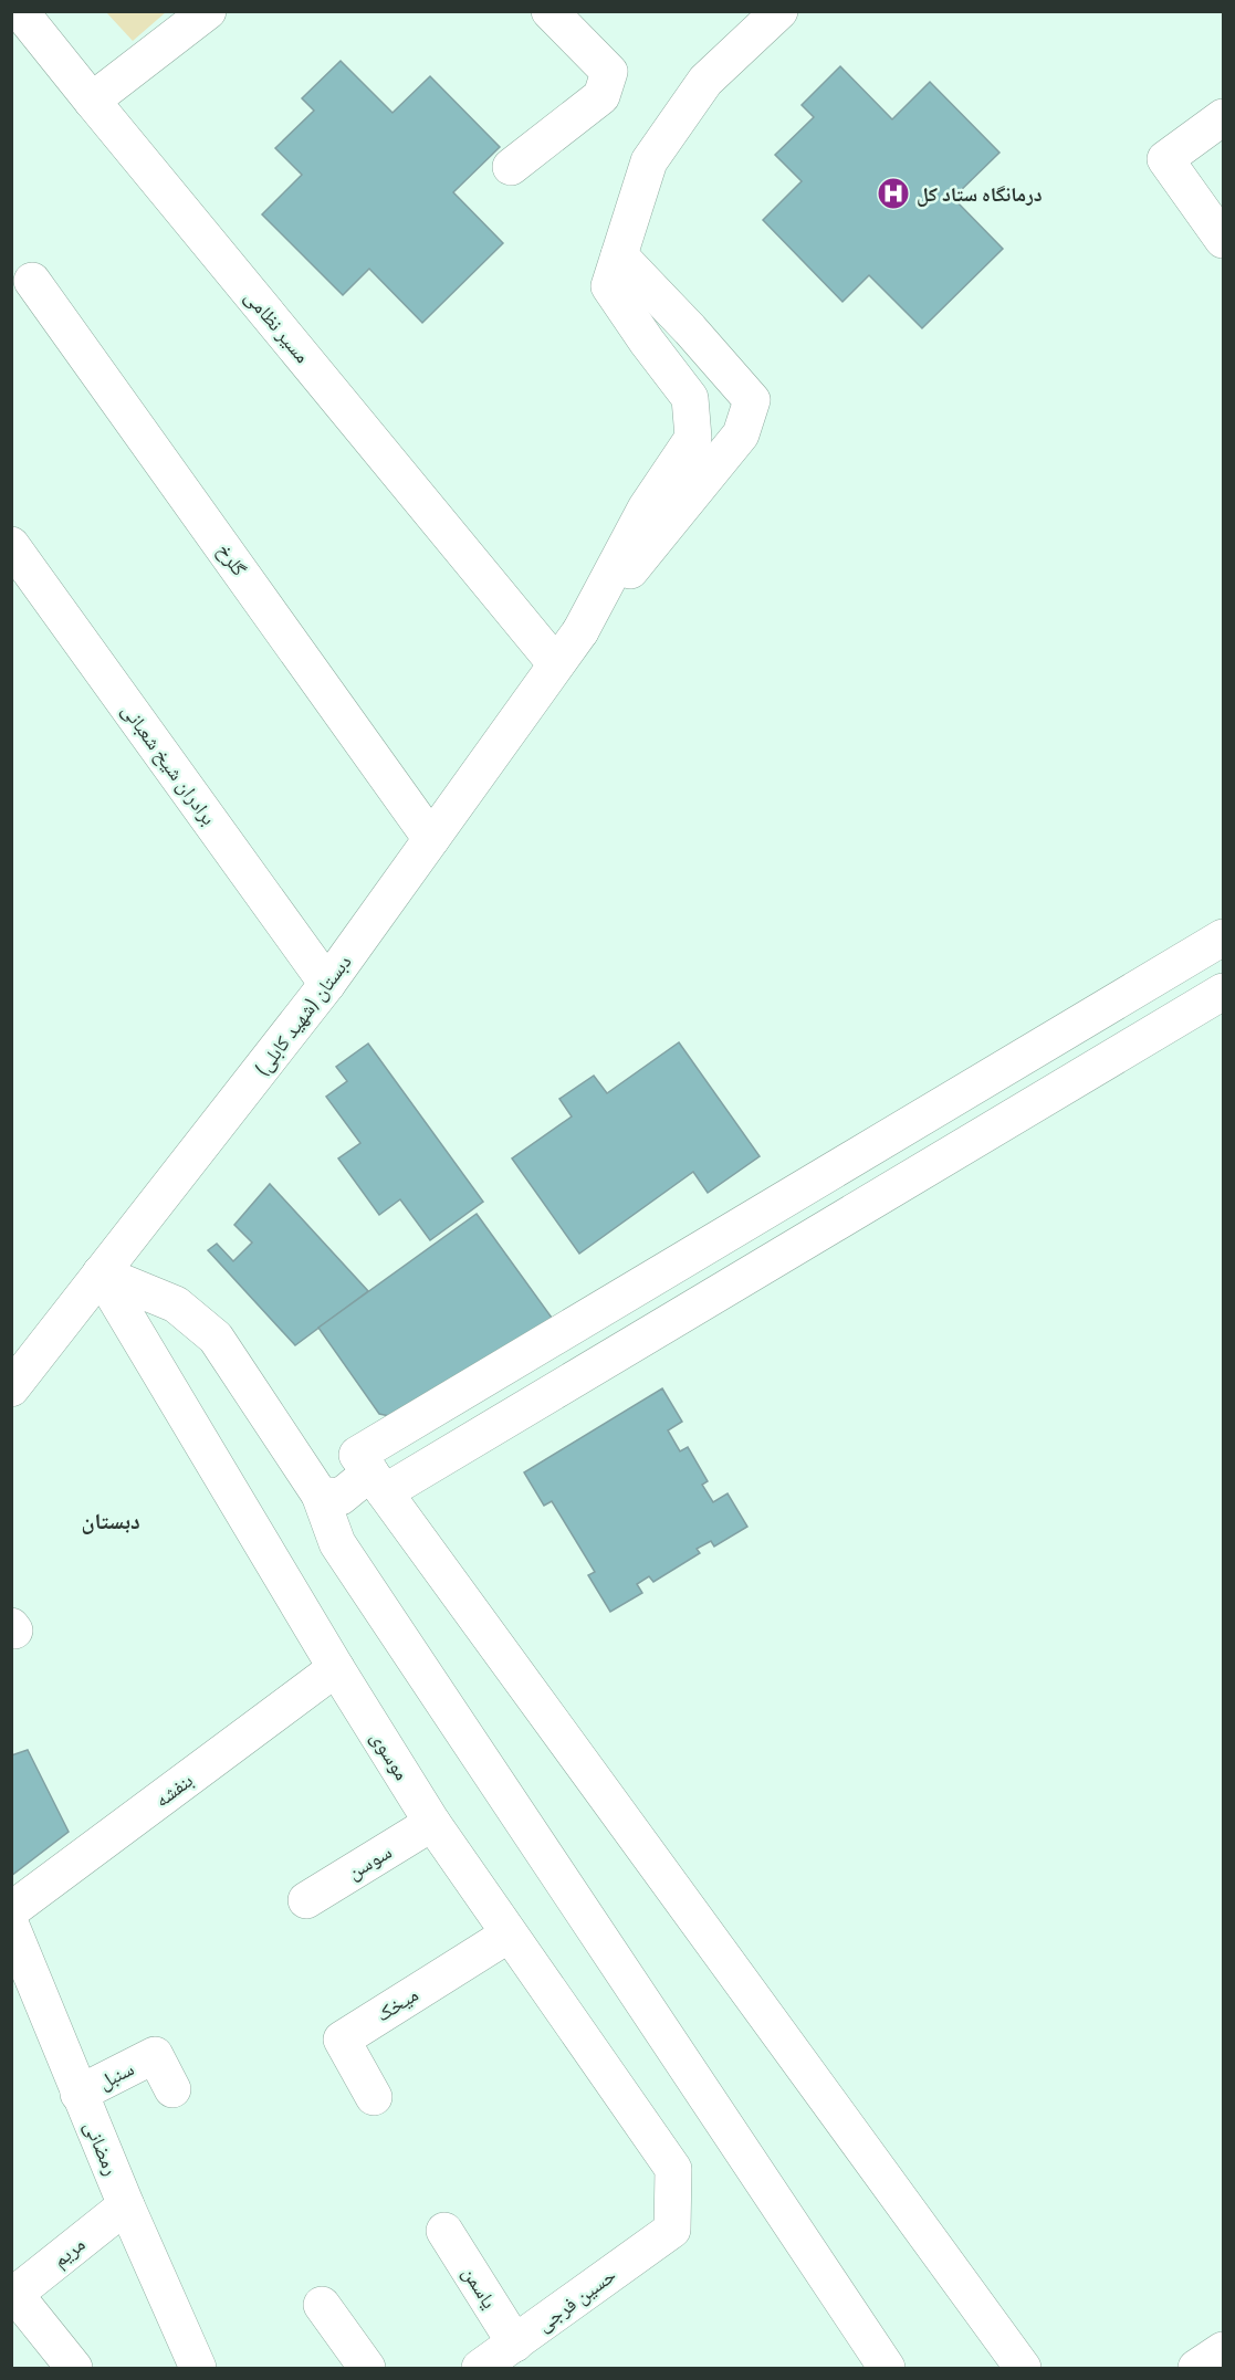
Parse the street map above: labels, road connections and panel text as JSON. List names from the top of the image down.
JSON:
{
  "streets": {
    "street": [
      "مسیر نظامی",
      "گلرخ",
      "برادران شیخ شعبانی",
      "دبستان (شهید کابلی)",
      "موسوی",
      "بنفشه",
      "سوسن",
      "میخک",
      "سنبل",
      "رمضانی",
      "مریم",
      "یاسمن",
      "حسین فرجی"
    ]
  },
  "crossings": [
    ["مسیر نظامی", "دبستان (شهید کابلی)"],
    ["گلرخ", "دبستان (شهید کابلی)"],
    ["برادران شیخ شعبانی", "دبستان (شهید کابلی)"],
    ["دبستان (شهید کابلی)", "موسوی"],
    ["موسوی", "بنفشه"],
    ["موسوی", "سوسن"],
    ["موسوی", "میخک"],
    ["موسوی", "حسین فرجی"],
    ["سنبل", "رمضانی"],
    ["رمضانی", "مریم"],
    ["یاسمن", "حسین فرجی"]
  ],
  "districts": ["دبستان"],
  "places": {
    "hospital": ["درمانگاه ستاد کل"]
  }
}
